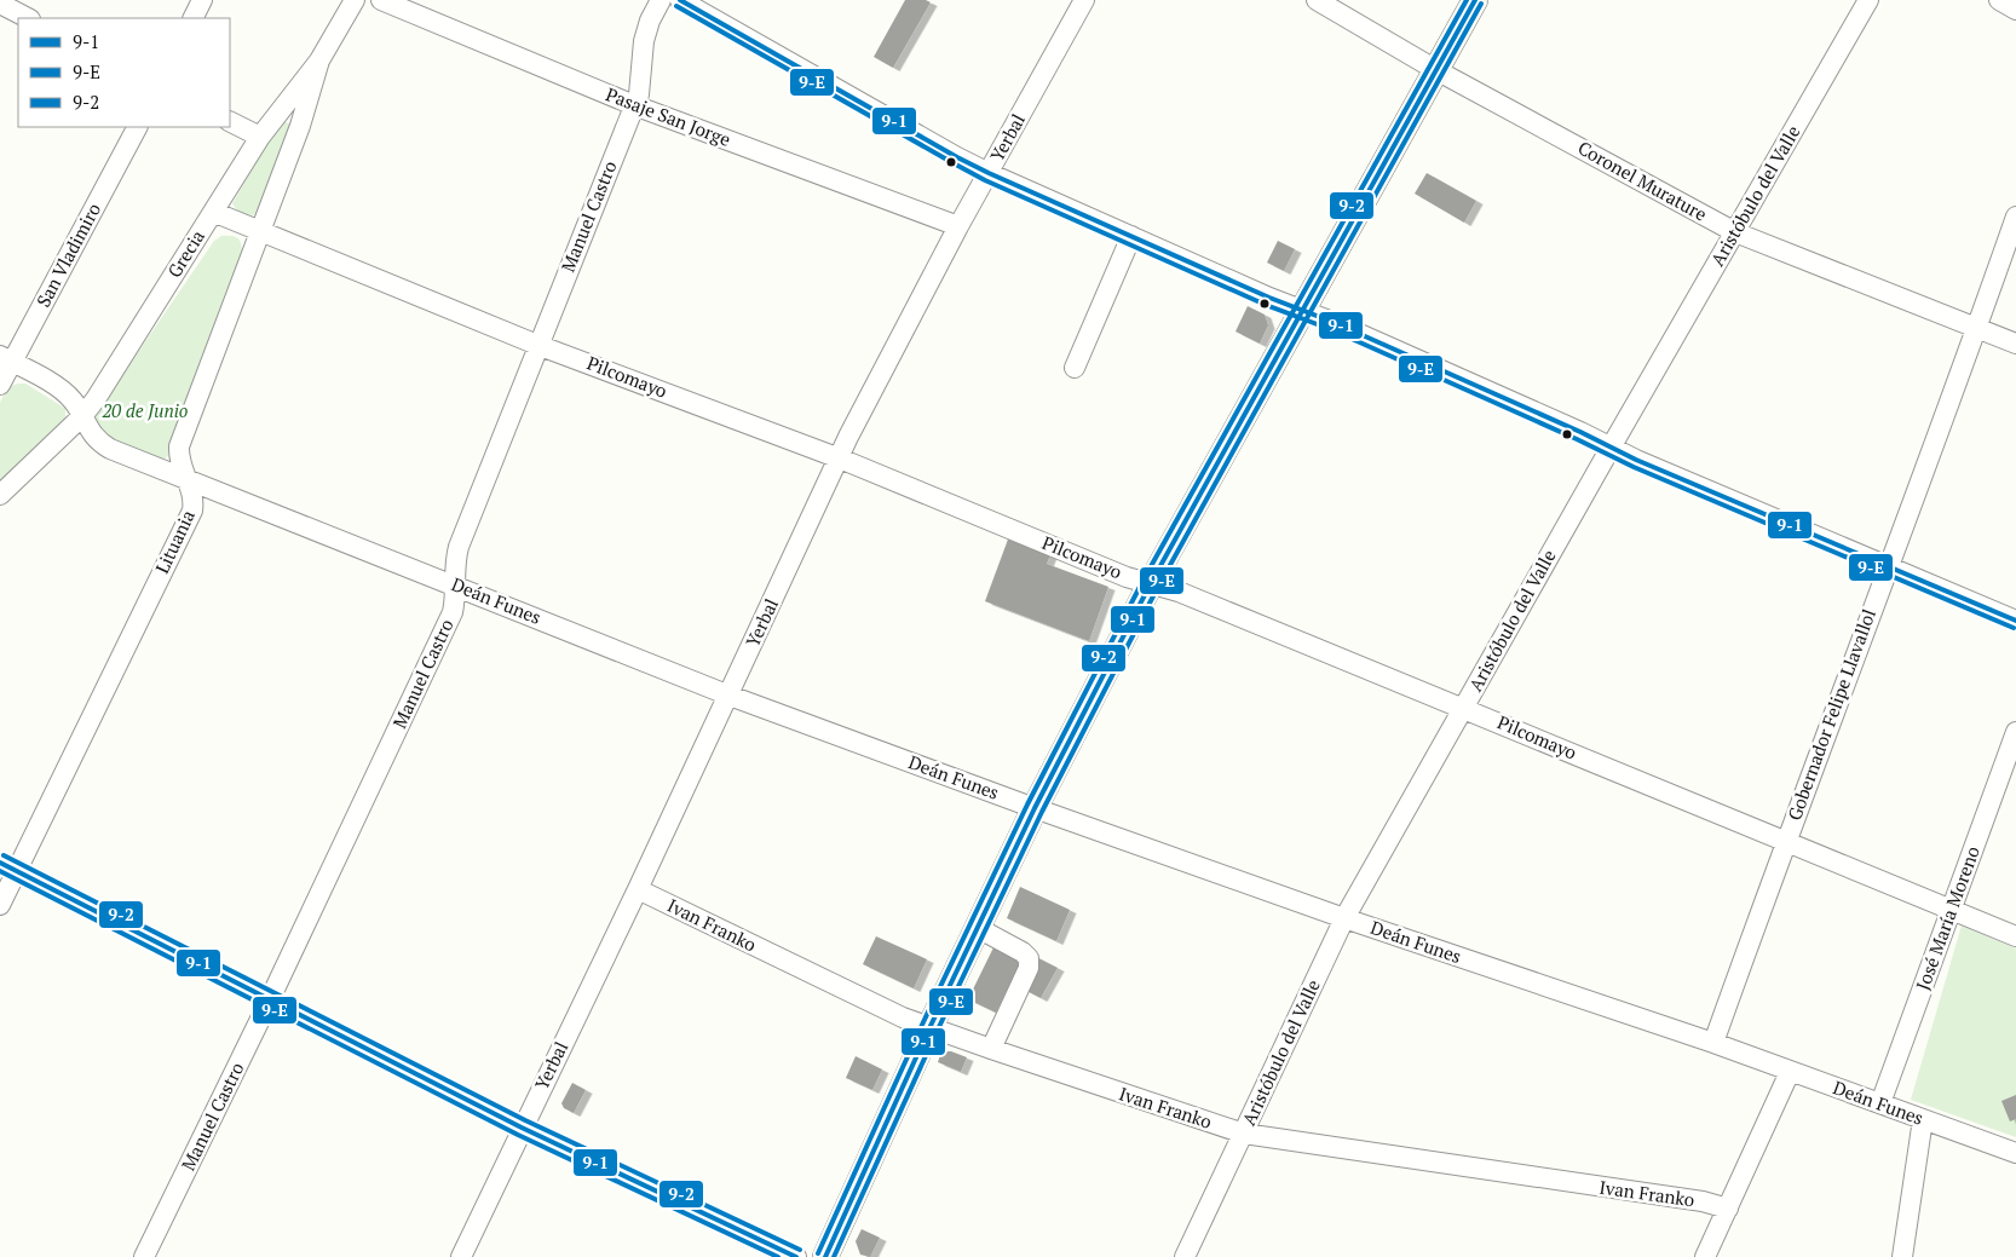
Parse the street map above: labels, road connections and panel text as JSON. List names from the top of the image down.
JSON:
{
  "streets": {
    "street": [
      "Pasaje San Jorge",
      "Yerbal",
      "Coronel Murature",
      "Aristóbulo del Valle",
      "Manuel Castro",
      "Grecia",
      "San Vladimiro",
      "Pilcomayo",
      "Lituania",
      "Deán Funes",
      "Gobernador Felipe Llavallol",
      "José María Moreno",
      "Ivan Franko"
    ]
  },
  "crossings": [
    ["Pasaje San Jorge", "Yerbal"],
    ["Pasaje San Jorge", "Manuel Castro"],
    ["Yerbal", "Pilcomayo"],
    ["Yerbal", "Deán Funes"],
    ["Yerbal", "Ivan Franko"],
    ["Coronel Murature", "Aristóbulo del Valle"],
    ["Coronel Murature", "Gobernador Felipe Llavallol"],
    ["Aristóbulo del Valle", "Pilcomayo"],
    ["Aristóbulo del Valle", "Deán Funes"],
    ["Aristóbulo del Valle", "Ivan Franko"],
    ["Manuel Castro", "Pilcomayo"],
    ["Manuel Castro", "Deán Funes"],
    ["Grecia", "Pilcomayo"],
    ["Grecia", "Lituania"],
    ["Grecia", "Deán Funes"],
    ["San Vladimiro", "Deán Funes"],
    ["Pilcomayo", "Lituania"],
    ["Pilcomayo", "Gobernador Felipe Llavallol"],
    ["Pilcomayo", "José María Moreno"],
    ["Lituania", "Deán Funes"],
    ["Deán Funes", "Gobernador Felipe Llavallol"],
    ["Deán Funes", "José María Moreno"]
  ],
  "parks": ["20 de Junio"],
  "lines": ["transit line 9-1", "transit line 9-2", "transit line 9-E"],
  "legend": ["9-1", "9-E", "9-2"]
}
